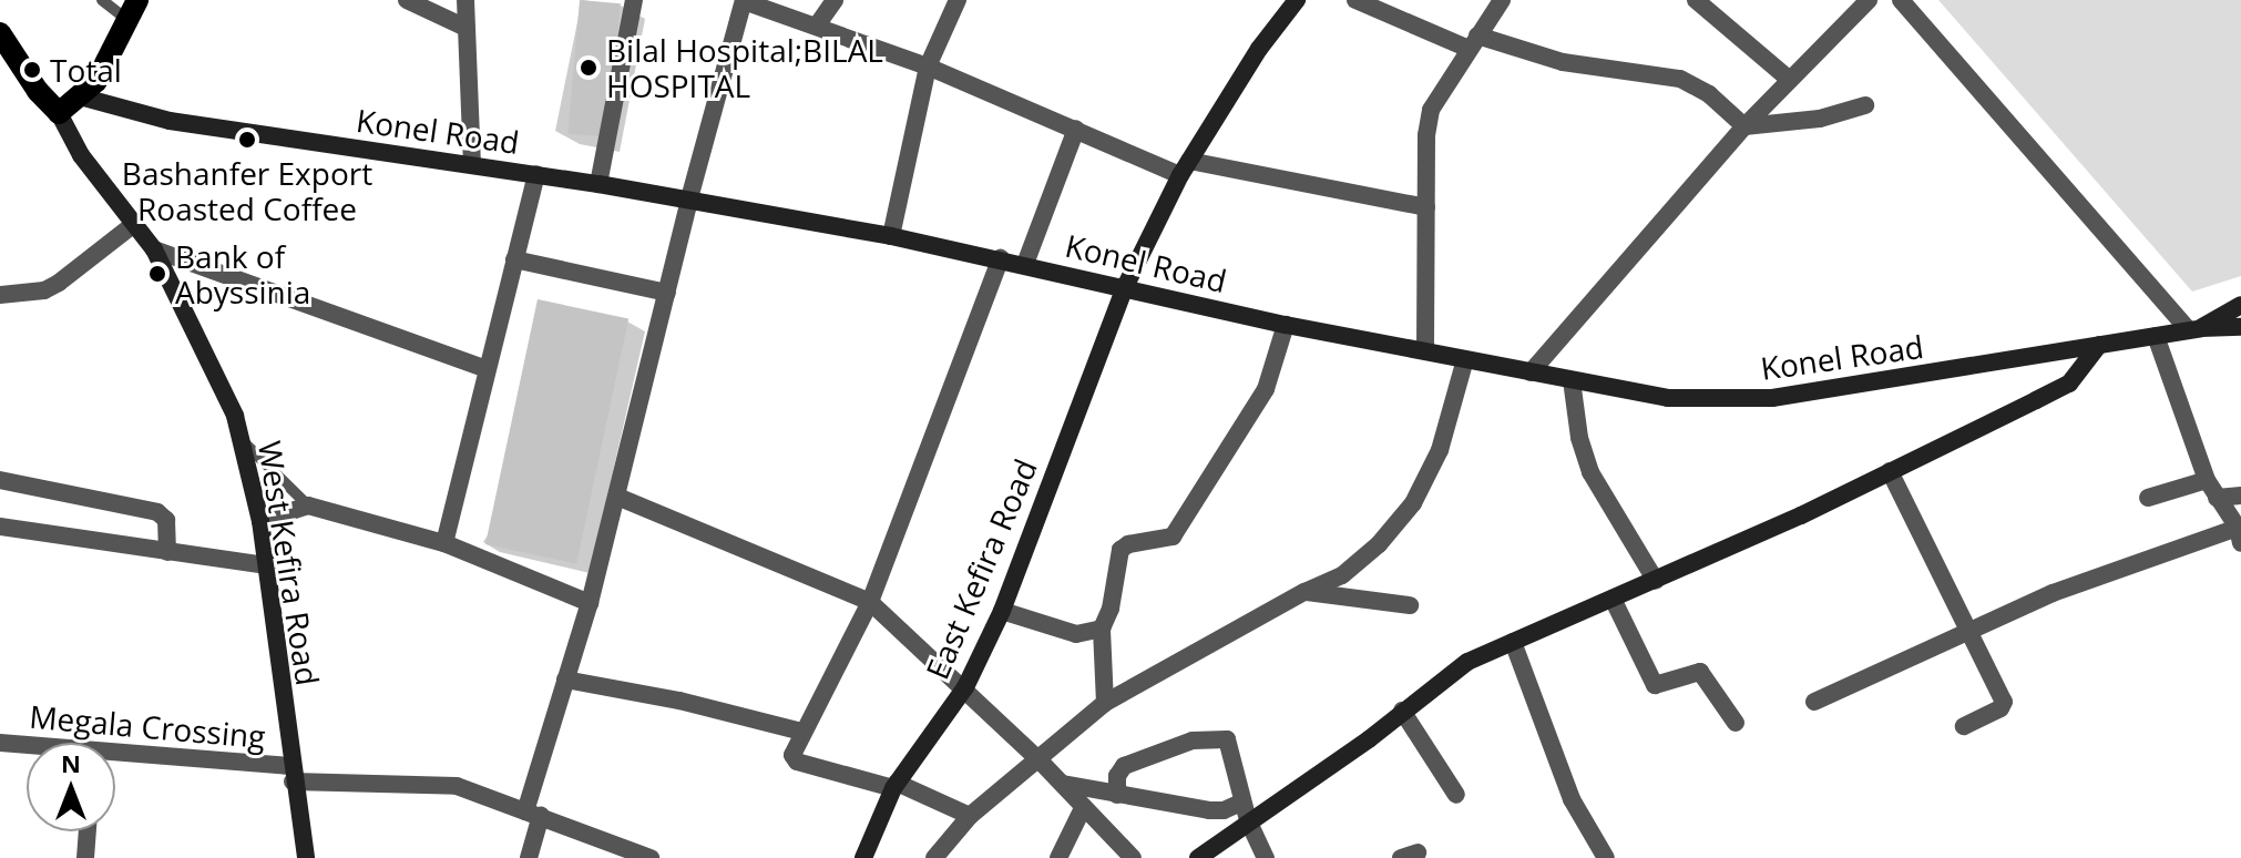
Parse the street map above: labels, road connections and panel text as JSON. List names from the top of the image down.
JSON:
{
  "streets": {
    "main road": ["Konel Road", "West Kefira Road", "East Kefira Road"],
    "street": ["Megala Crossing"]
  },
  "crossings": [
    ["Konel Road", "East Kefira Road"],
    ["West Kefira Road", "Megala Crossing"]
  ],
  "places": [
    "Bilal Hospital;BILAL HOSPITAL",
    "Total",
    "Bashanfer Export Roasted Coffee",
    "Bank of Abyssinia"
  ],
  "north": "top"
}
